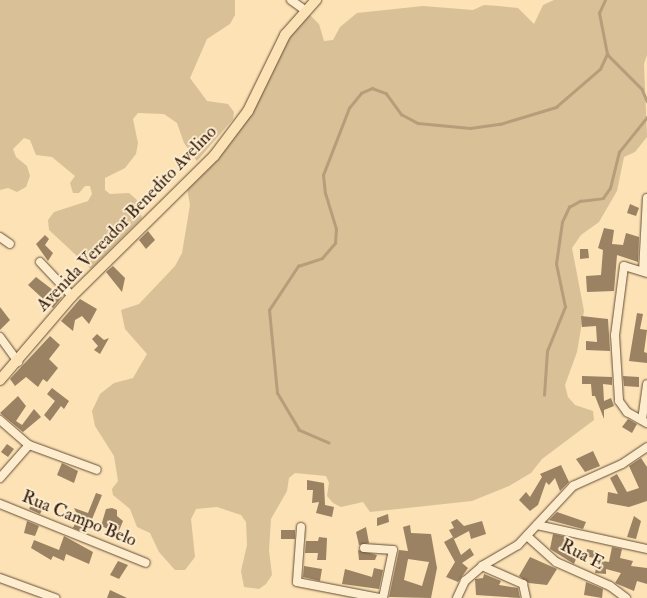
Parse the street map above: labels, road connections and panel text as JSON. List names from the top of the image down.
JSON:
{
  "streets": {
    "main road": ["Avenida Vereador Benedito Avelino"],
    "street": ["Rua Campo Belo", "Rua E"]
  }
}
